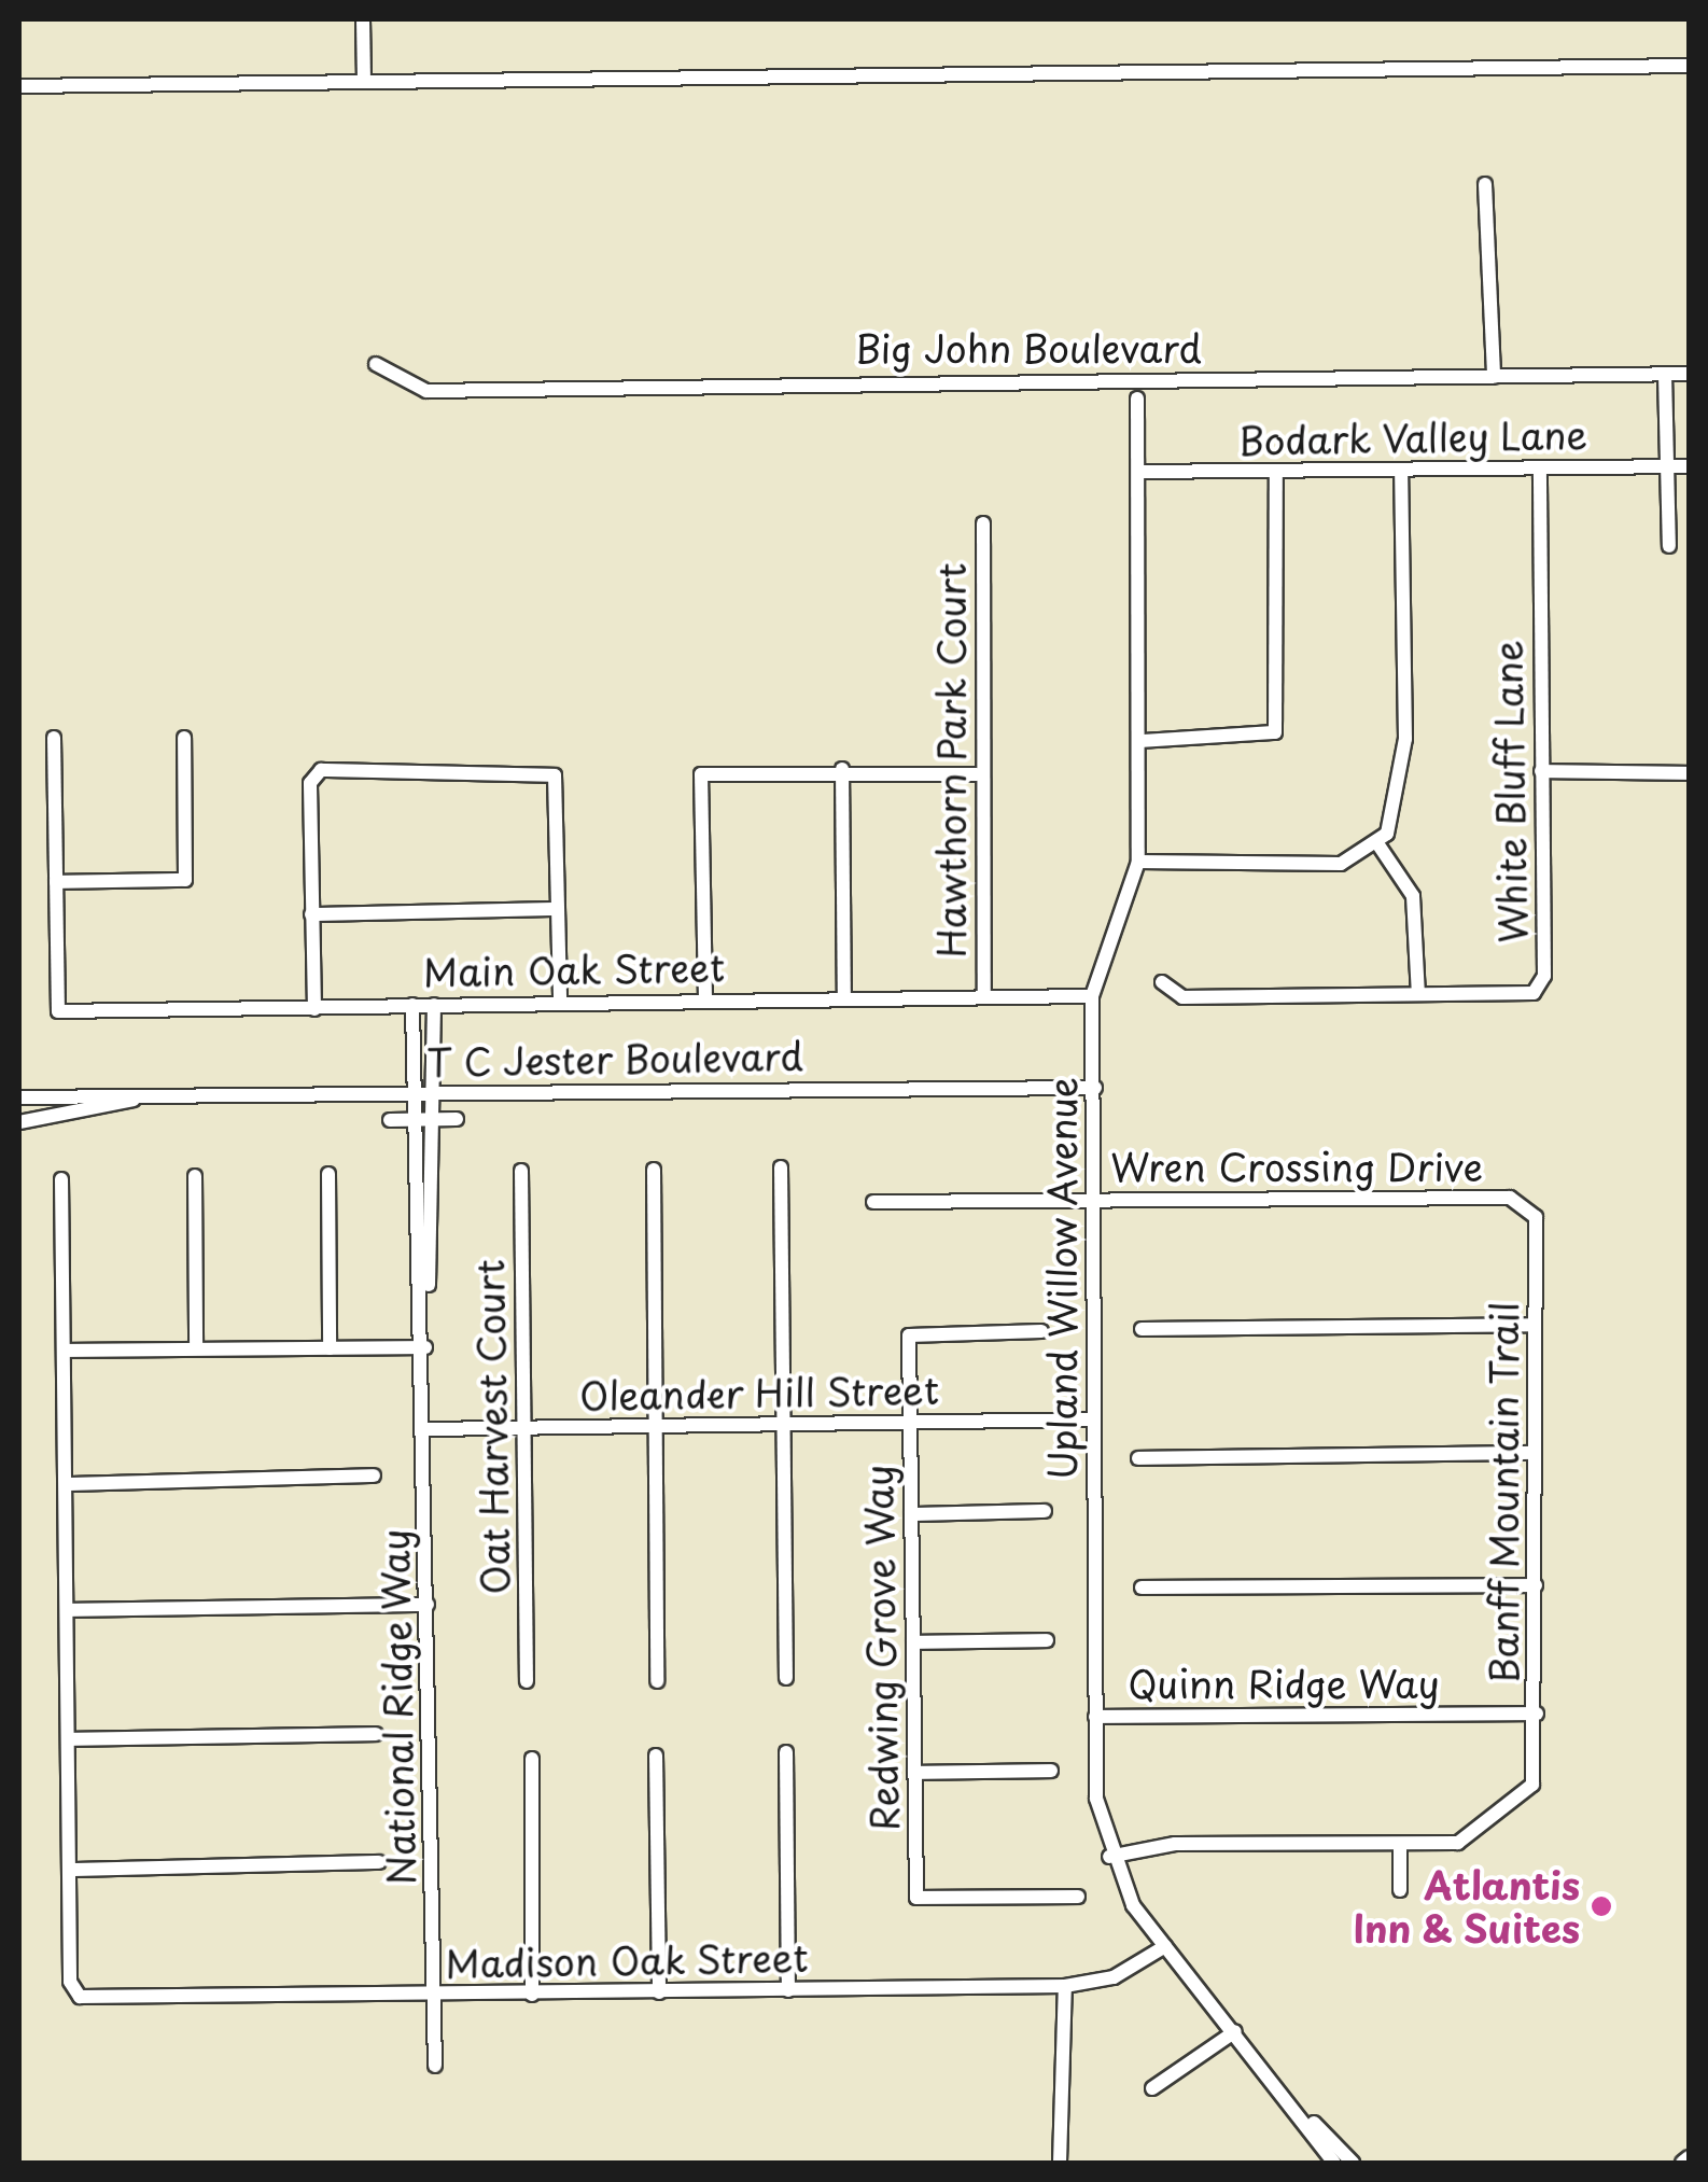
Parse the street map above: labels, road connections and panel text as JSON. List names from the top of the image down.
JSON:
{
  "streets": {
    "street": [
      "Big John Boulevard",
      "Bodark Valley Lane",
      "Hawthorn Park Court",
      "White Bluff Lane",
      "Main Oak Street",
      "T C Jester Boulevard",
      "Wren Crossing Drive",
      "Upland Willow Avenue",
      "Oleander Hill Street",
      "Oat Harvest Court",
      "Banff Mountain Trail",
      "Redwing Grove Way",
      "Quinn Ridge Way",
      "National Ridge Way",
      "Madison Oak Street"
    ]
  },
  "crossings": [
    ["Bodark Valley Lane", "White Bluff Lane"],
    ["Bodark Valley Lane", "Upland Willow Avenue"],
    ["Hawthorn Park Court", "Main Oak Street"],
    ["Main Oak Street", "Upland Willow Avenue"],
    ["Main Oak Street", "National Ridge Way"],
    ["T C Jester Boulevard", "Upland Willow Avenue"],
    ["T C Jester Boulevard", "National Ridge Way"],
    ["Wren Crossing Drive", "Upland Willow Avenue"],
    ["Wren Crossing Drive", "Banff Mountain Trail"],
    ["Upland Willow Avenue", "Oleander Hill Street"],
    ["Upland Willow Avenue", "Quinn Ridge Way"],
    ["Upland Willow Avenue", "Madison Oak Street"],
    ["Oleander Hill Street", "Oat Harvest Court"],
    ["Oleander Hill Street", "Redwing Grove Way"],
    ["Oleander Hill Street", "National Ridge Way"],
    ["Banff Mountain Trail", "Quinn Ridge Way"],
    ["National Ridge Way", "Madison Oak Street"]
  ],
  "places": ["Atlantis Inn & Suites"]
}
